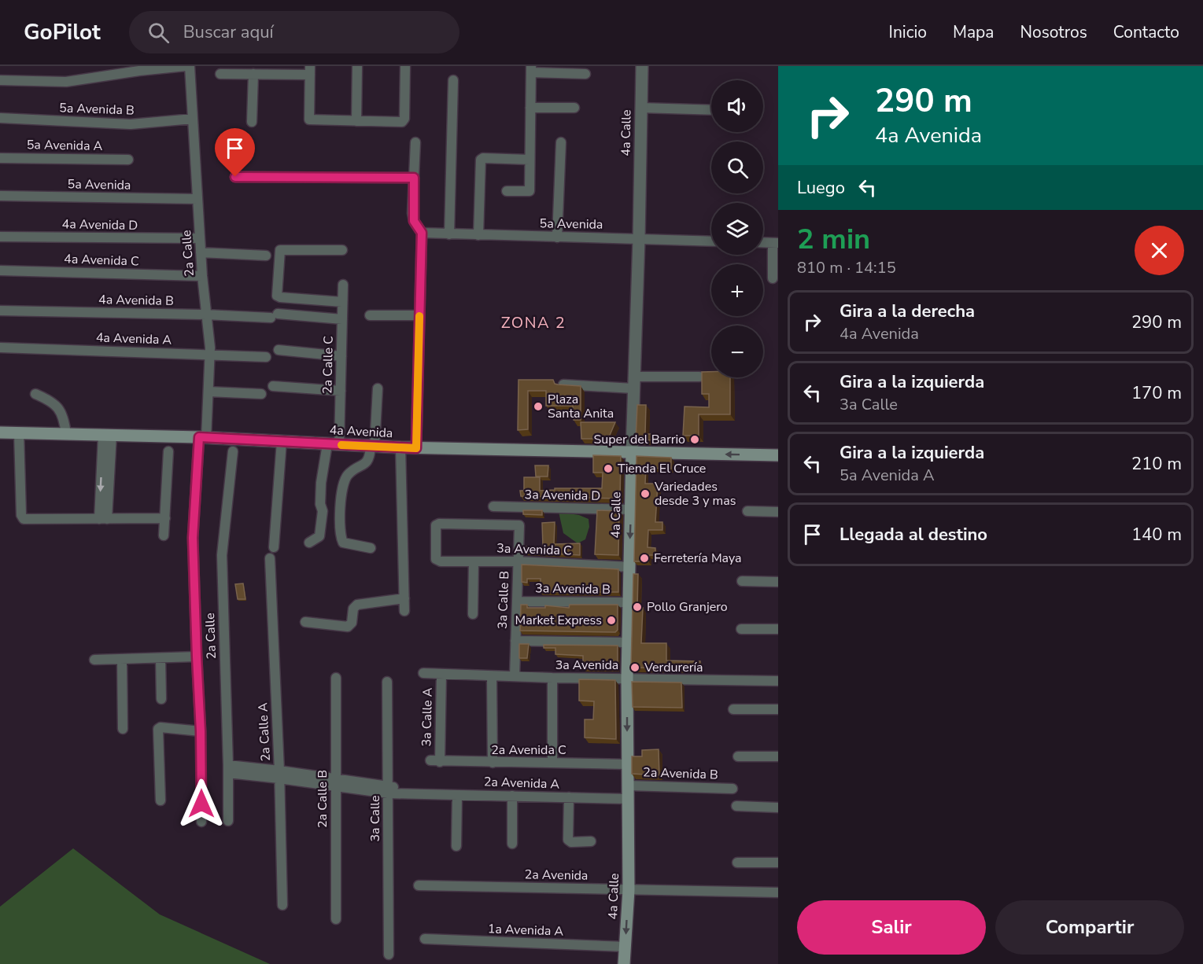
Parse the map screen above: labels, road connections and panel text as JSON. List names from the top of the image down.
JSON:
{
  "streets": {
    "main road": ["4a Calle", "4a Avenida"],
    "street": [
      "5a Avenida B",
      "5a Avenida A",
      "5a Avenida",
      "4a Avenida D",
      "2a Calle",
      "4a Avenida C",
      "4a Avenida B",
      "4a Avenida A",
      "2a Calle C",
      "3a Avenida D",
      "3a Avenida C",
      "3a Avenida B",
      "3a Calle B",
      "3a Avenida",
      "3a Calle A",
      "2a Calle A",
      "2a Avenida C",
      "2a Avenida B",
      "2a Avenida A",
      "2a Calle B",
      "3a Calle",
      "2a Avenida",
      "1a Avenida A"
    ]
  },
  "crossings": [
    ["5a Avenida B", "2a Calle"],
    ["4a Calle", "5a Avenida"],
    ["4a Calle", "4a Avenida"],
    ["4a Calle", "3a Avenida D"],
    ["4a Calle", "3a Avenida C"],
    ["4a Calle", "3a Avenida B"],
    ["4a Calle", "3a Avenida"],
    ["4a Calle", "2a Avenida C"],
    ["4a Calle", "2a Avenida B"],
    ["4a Calle", "2a Avenida A"],
    ["4a Calle", "2a Avenida"],
    ["4a Calle", "1a Avenida A"],
    ["5a Avenida", "2a Calle"],
    ["4a Avenida D", "2a Calle"],
    ["2a Calle", "4a Avenida C"],
    ["2a Calle", "4a Avenida B"],
    ["2a Calle", "4a Avenida A"],
    ["2a Calle", "4a Avenida"],
    ["2a Calle", "2a Avenida A"],
    ["4a Avenida B", "2a Calle C"],
    ["2a Calle C", "4a Avenida"],
    ["3a Avenida C", "3a Calle B"],
    ["3a Avenida B", "3a Calle B"],
    ["3a Calle B", "3a Avenida"],
    ["3a Avenida", "3a Calle A"],
    ["3a Calle A", "2a Avenida C"],
    ["2a Calle A", "2a Avenida A"],
    ["2a Avenida A", "2a Calle B"],
    ["2a Avenida A", "3a Calle"]
  ],
  "districts": ["ZONA 2"],
  "places": [
    "Plaza Santa Anita",
    "Super del Barrio",
    "Tienda El Cruce",
    "Variedades desde 3 y mas",
    "Ferretería Maya",
    "Pollo Granjero",
    "Market Express",
    "Verdurería"
  ],
  "page": {
    "header": "GoPilot",
    "search": "Buscar aquí",
    "nav": [
      "Inicio",
      "Mapa",
      "Nosotros",
      "Contacto"
    ],
    "turn": ["290 m", "4a Avenida"],
    "map_buttons": ["+", "−"],
    "then": "Luego",
    "heading": ["2 min", "810 m · 14:15"],
    "list": [
      {
        "name": "Gira a la derecha",
        "note": "4a Avenida",
        "value": "290 m"
      },
      {
        "name": "Gira a la izquierda",
        "note": "3a Calle",
        "value": "170 m"
      },
      {
        "name": "Gira a la izquierda",
        "note": "5a Avenida A",
        "value": "210 m"
      },
      {
        "name": "Llegada al destino",
        "value": "140 m"
      }
    ],
    "buttons": ["Salir", "Compartir"]
  }
}
